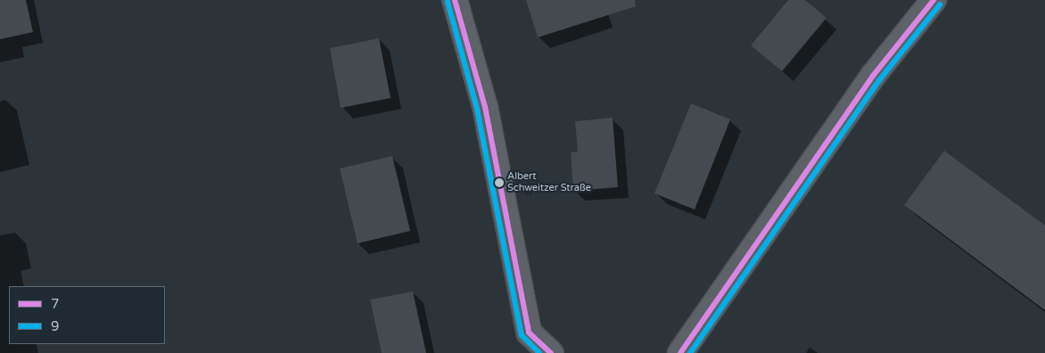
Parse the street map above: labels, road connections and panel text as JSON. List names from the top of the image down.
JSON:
{
  "places": ["Albert Schweitzer Straße"],
  "lines": ["transit line 7", "transit line 9"],
  "legend": ["7", "9"]
}
